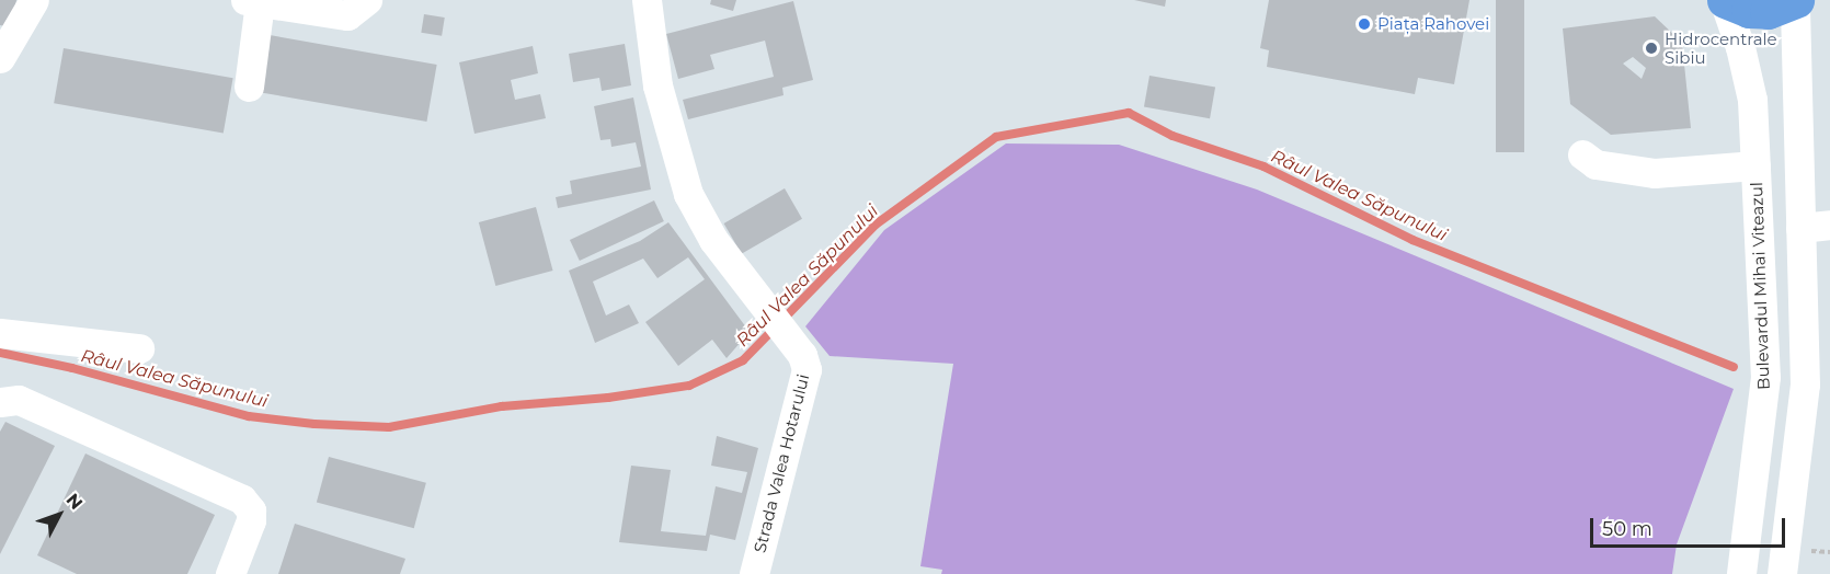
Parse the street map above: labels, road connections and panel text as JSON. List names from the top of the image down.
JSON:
{
  "streets": {
    "street": ["Bulevardul Mihai Viteazul", "Strada Valea Hotarului"]
  },
  "water": ["Râul Valea Săpunului"],
  "places": ["Piața Rahovei", "Hidrocentrale Sibiu"],
  "scale_bar": "50 m",
  "north": "top right"
}
